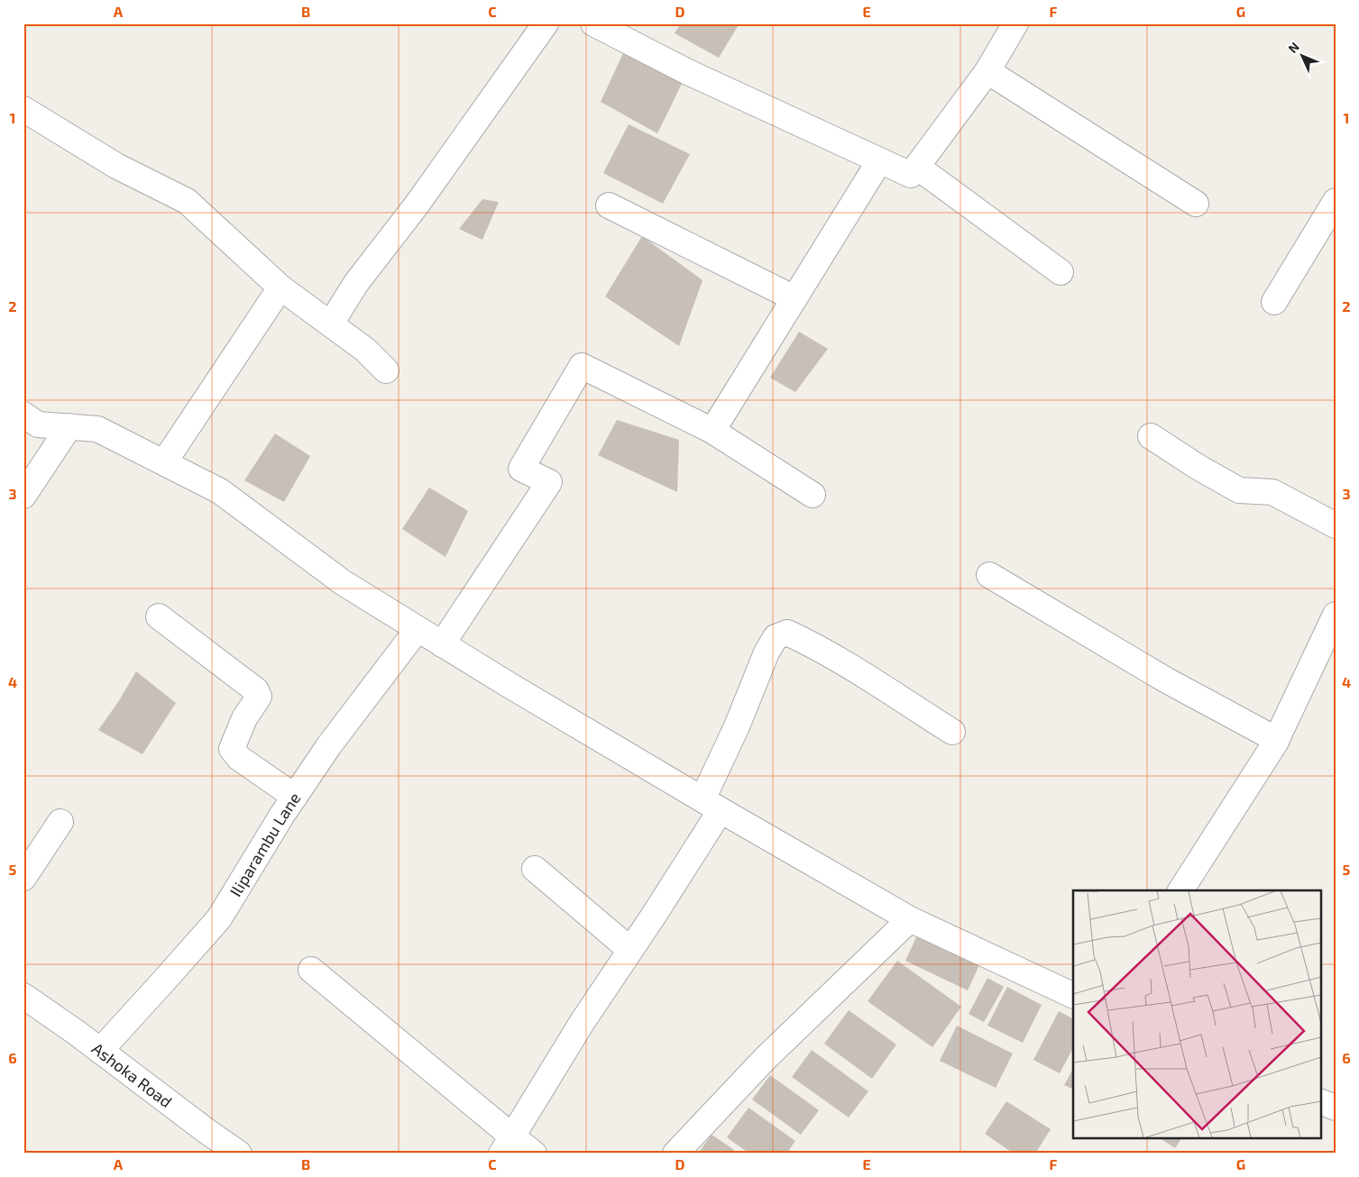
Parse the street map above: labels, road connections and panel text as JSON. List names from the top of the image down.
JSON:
{
  "streets": {
    "street": ["Iliparambu Lane", "Ashoka Road"]
  },
  "crossings": [
    ["Iliparambu Lane", "Ashoka Road"]
  ],
  "north": "top left",
  "grid": {
    "columns": [
      "A",
      "B",
      "C",
      "D",
      "E",
      "F",
      "G"
    ],
    "rows": [
      "1",
      "2",
      "3",
      "4",
      "5",
      "6"
    ]
  }
}
